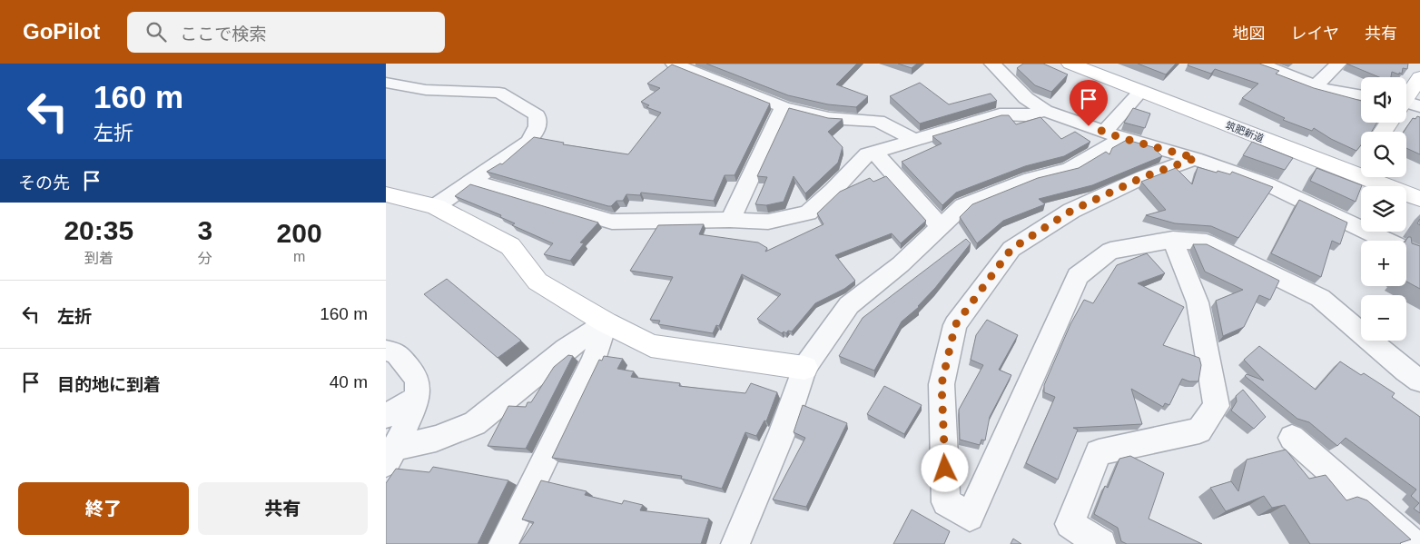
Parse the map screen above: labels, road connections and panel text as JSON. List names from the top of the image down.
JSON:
{
  "streets": {
    "street": ["筑肥新道"]
  },
  "page": {
    "header": "GoPilot",
    "search": "ここで検索",
    "nav": ["地図", "レイヤ", "共有"],
    "turn": ["160 m", "左折"],
    "map_buttons": ["+", "−"],
    "then": "その先",
    "eta": [
      "20:35",
      "到着",
      "3",
      "分",
      "200",
      "m"
    ],
    "list": [
      {
        "name": "左折",
        "value": "160 m"
      },
      {
        "name": "目的地に到着",
        "value": "40 m"
      }
    ],
    "buttons": ["終了", "共有"]
  }
}
